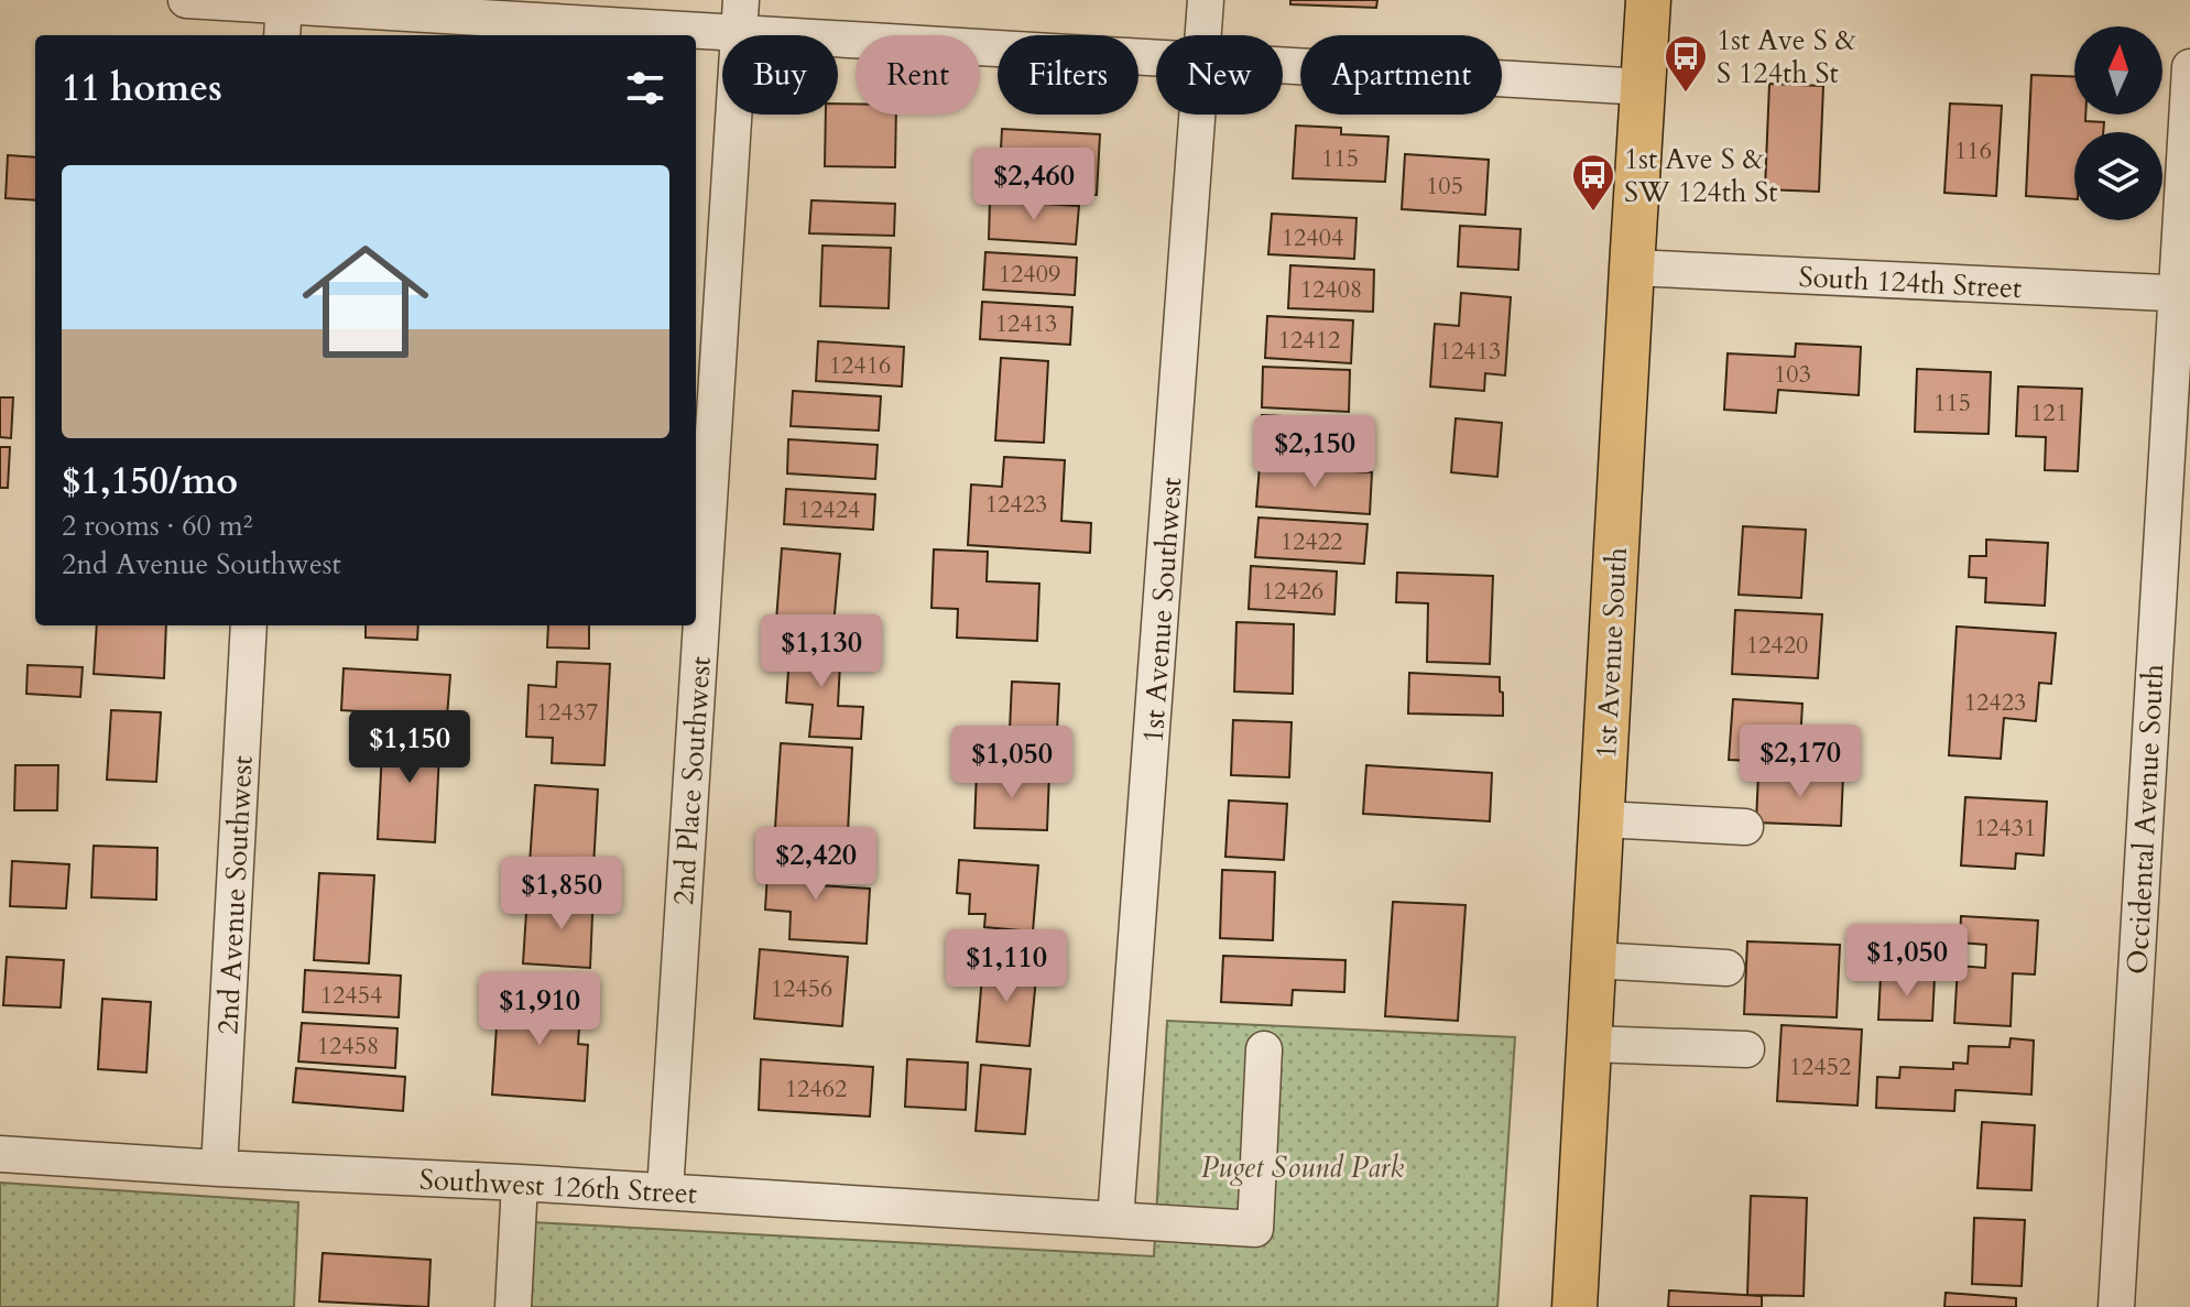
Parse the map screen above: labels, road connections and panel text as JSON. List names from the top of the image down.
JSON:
{
  "streets": {
    "main road": ["1st Avenue South"],
    "street": [
      "South 124th Street",
      "1st Avenue Southwest",
      "2nd Place Southwest",
      "Occidental Avenue South",
      "2nd Avenue Southwest",
      "Southwest 126th Street"
    ]
  },
  "crossings": [
    ["South 124th Street", "1st Avenue South"],
    ["South 124th Street", "Occidental Avenue South"],
    ["1st Avenue Southwest", "Southwest 126th Street"],
    ["2nd Place Southwest", "Southwest 126th Street"],
    ["2nd Avenue Southwest", "Southwest 126th Street"]
  ],
  "parks": ["Puget Sound Park"],
  "places": {
    "bus stop": ["1st Ave S & S 124th St", "1st Ave S & SW 124th St"]
  },
  "house_numbers": [
    "116",
    "115",
    "105",
    "12404",
    "12409",
    "12408",
    "12413",
    "12412",
    "12413",
    "12416",
    "103",
    "115",
    "121",
    "12423",
    "12424",
    "12422",
    "12426",
    "12420",
    "12423",
    "12437",
    "12431",
    "12456",
    "12454",
    "12458",
    "12452",
    "12462"
  ],
  "north": "top",
  "page": {
    "chip": [
      "Buy",
      "Rent",
      "Filters",
      "New",
      "Apartment"
    ],
    "heading": "11 homes",
    "list": [
      {
        "name": "$1,150/mo",
        "note": "2 rooms · 60 m² · 2nd Avenue Southwest"
      }
    ],
    "price": [
      "$2,460",
      "$2,150",
      "$1,130",
      "$1,150",
      "$2,170",
      "$1,050",
      "$2,420",
      "$1,850",
      "$1,050",
      "$1,110",
      "$1,910"
    ]
  }
}
